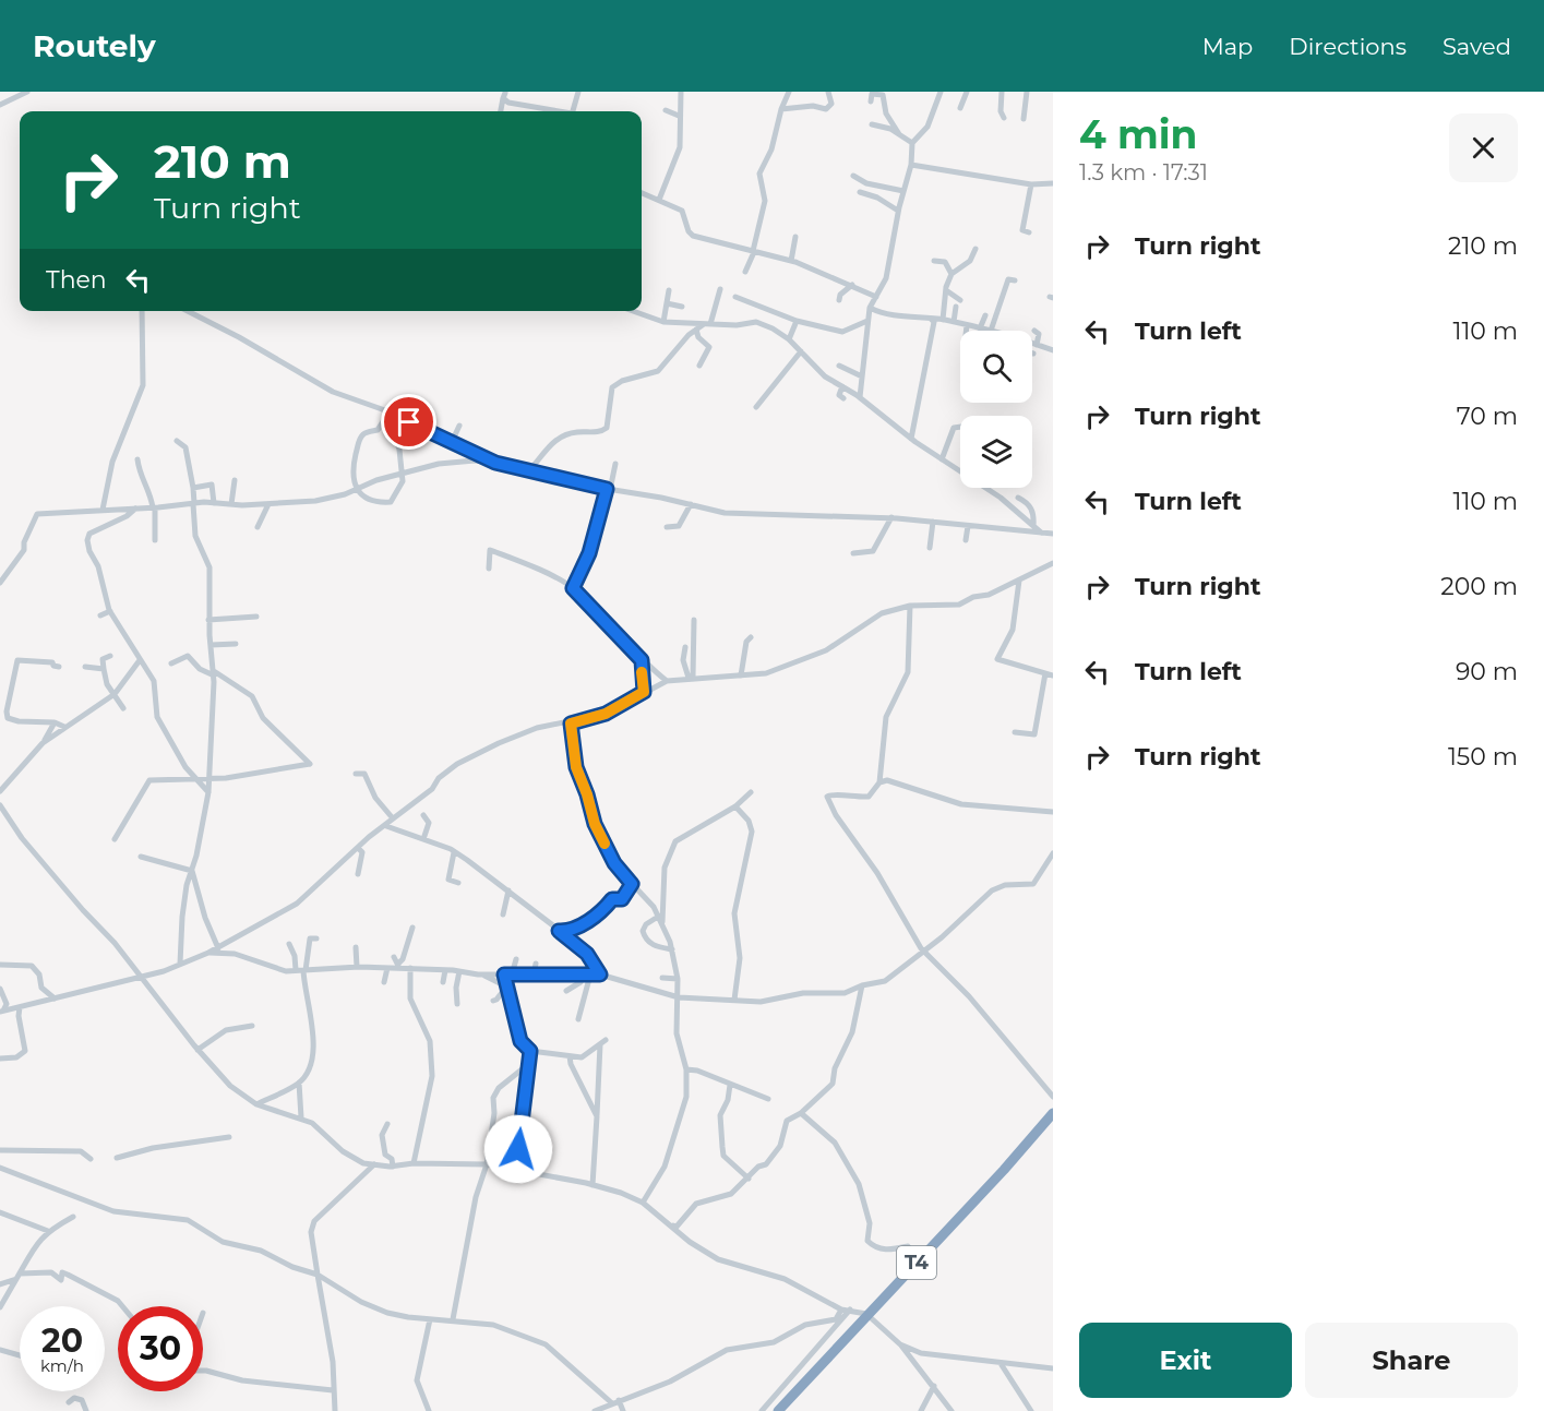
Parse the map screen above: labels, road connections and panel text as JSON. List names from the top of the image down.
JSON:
{
  "streets": {
    "highway": ["T4"]
  },
  "page": {
    "header": "Routely",
    "nav": ["Map", "Directions", "Saved"],
    "heading": ["4 min", "1.3 km · 17:31"],
    "turn": ["210 m", "Turn right"],
    "list": [
      {
        "name": "Turn right",
        "value": "210 m"
      },
      {
        "name": "Turn left",
        "value": "110 m"
      },
      {
        "name": "Turn right",
        "value": "70 m"
      },
      {
        "name": "Turn left",
        "value": "110 m"
      },
      {
        "name": "Turn right",
        "value": "200 m"
      },
      {
        "name": "Turn left",
        "value": "90 m"
      },
      {
        "name": "Turn right",
        "value": "150 m"
      }
    ],
    "then": "Then",
    "speed": "20 km/h",
    "limit": "30",
    "buttons": ["Exit", "Share"]
  }
}
